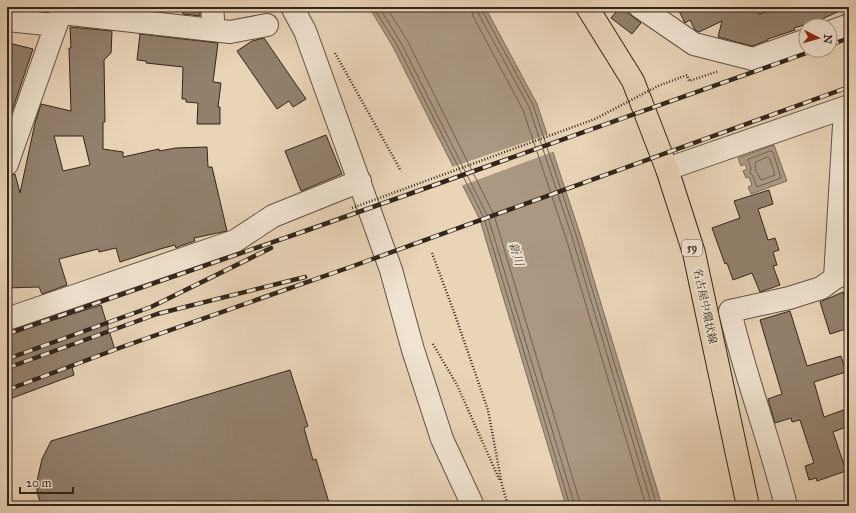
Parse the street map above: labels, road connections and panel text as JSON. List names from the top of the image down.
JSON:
{
  "streets": {
    "main road": ["59", "名古屋中環状線"]
  },
  "water": ["新川"],
  "scale_bar": "20 m",
  "north": "right"
}
